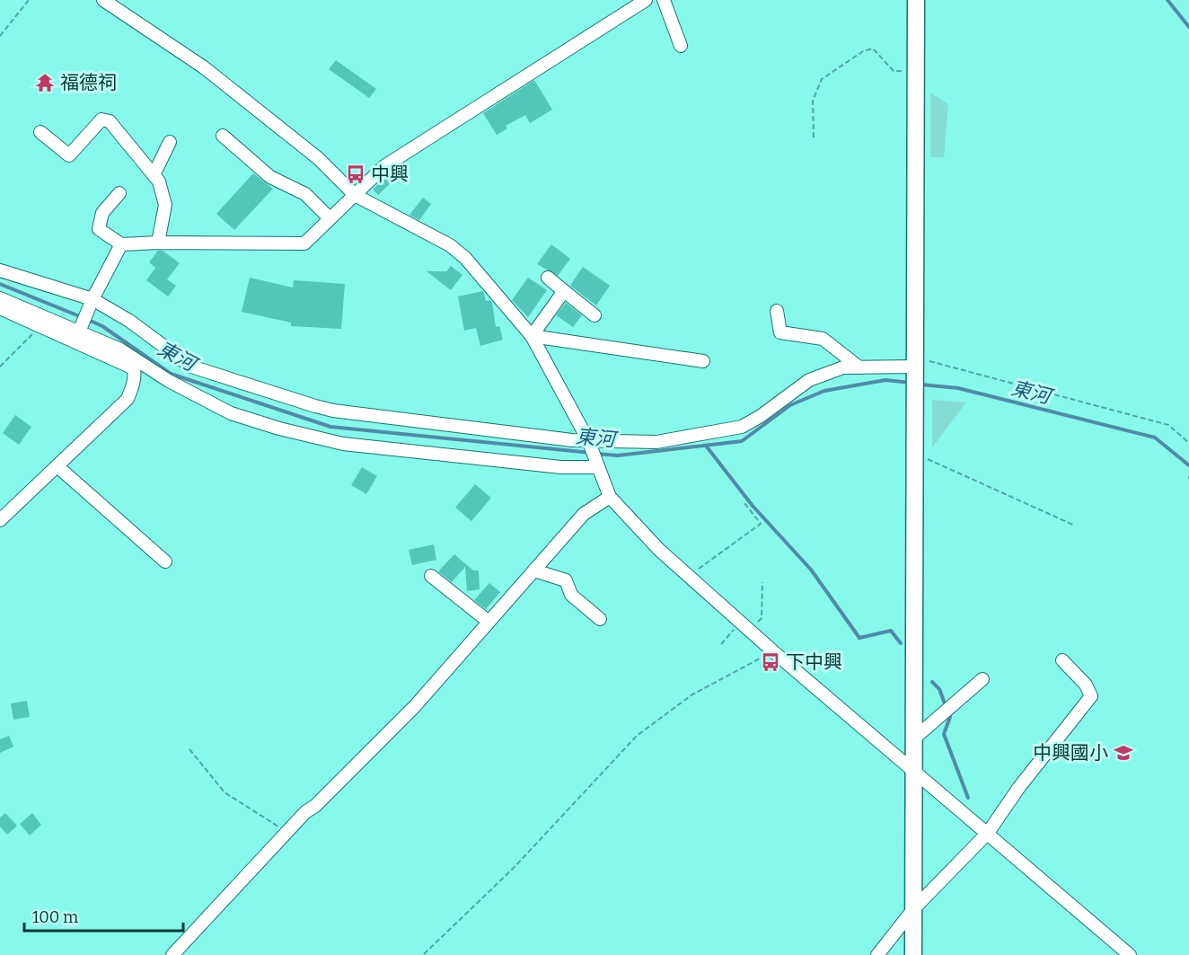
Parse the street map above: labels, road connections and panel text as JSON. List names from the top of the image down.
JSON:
{
  "water": ["東河"],
  "places": {
    "temple": ["福德祠"],
    "bus stop": ["中興", "下中興"],
    "school or university": ["中興國小"]
  },
  "scale_bar": "100 m"
}
